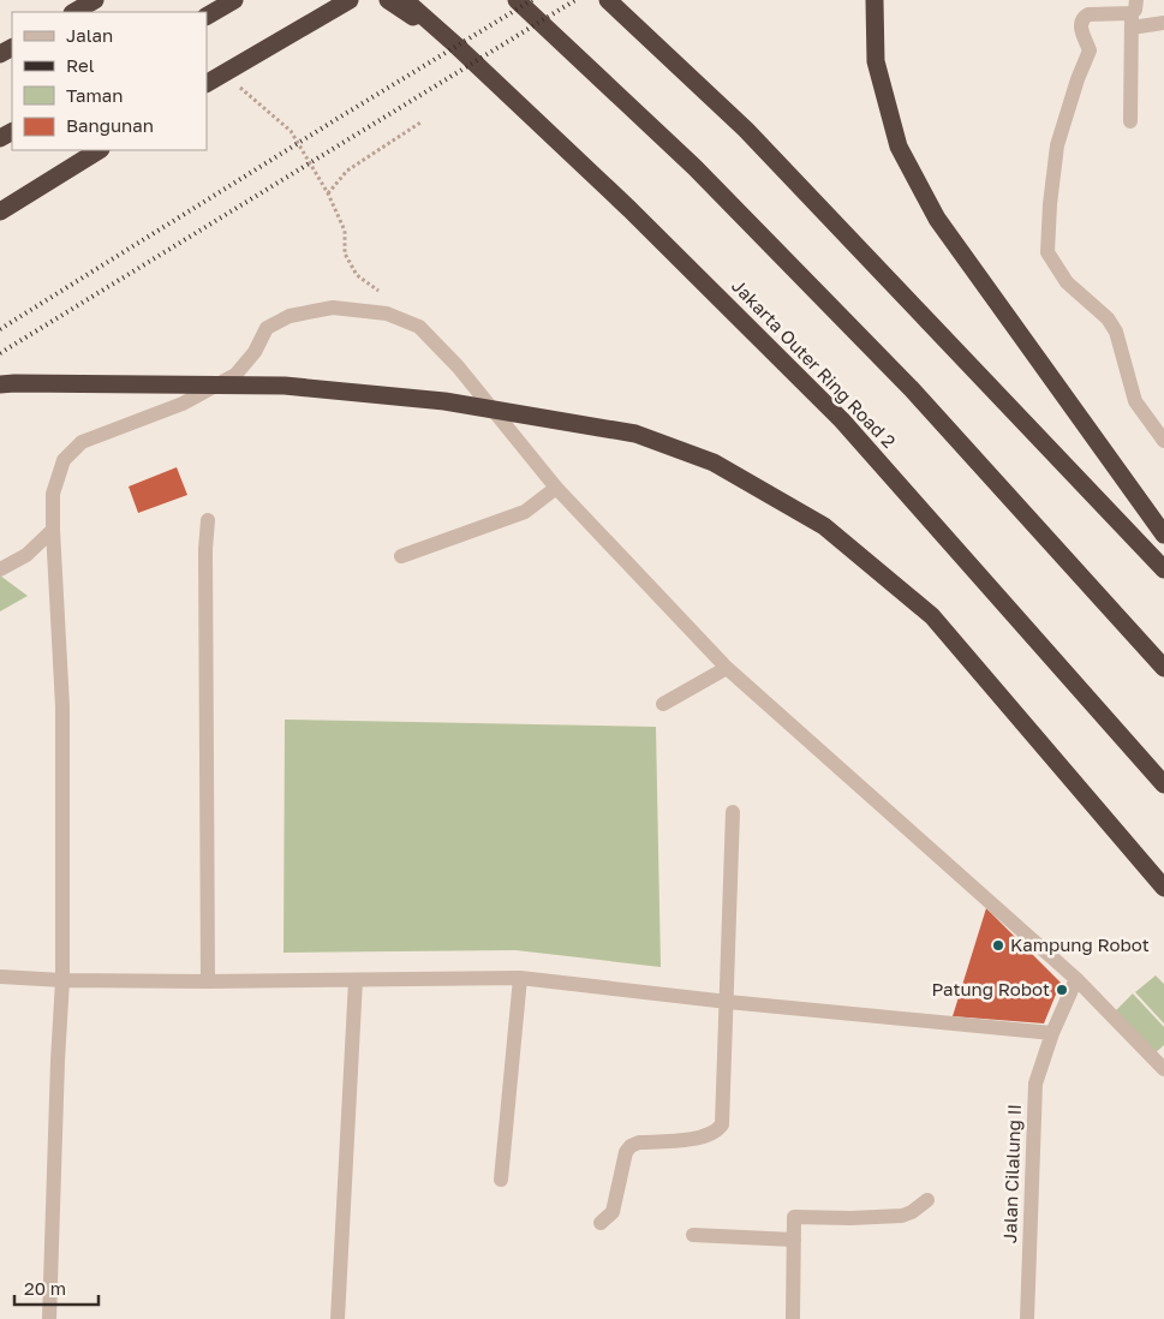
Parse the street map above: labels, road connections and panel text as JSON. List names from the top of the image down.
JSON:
{
  "streets": {
    "highway": ["Jakarta Outer Ring Road 2"],
    "street": ["Jalan Cilalung II"]
  },
  "places": ["Kampung Robot", "Patung Robot"],
  "legend": [
    "Jalan",
    "Rel",
    "Taman",
    "Bangunan"
  ],
  "scale_bar": "20 m"
}
